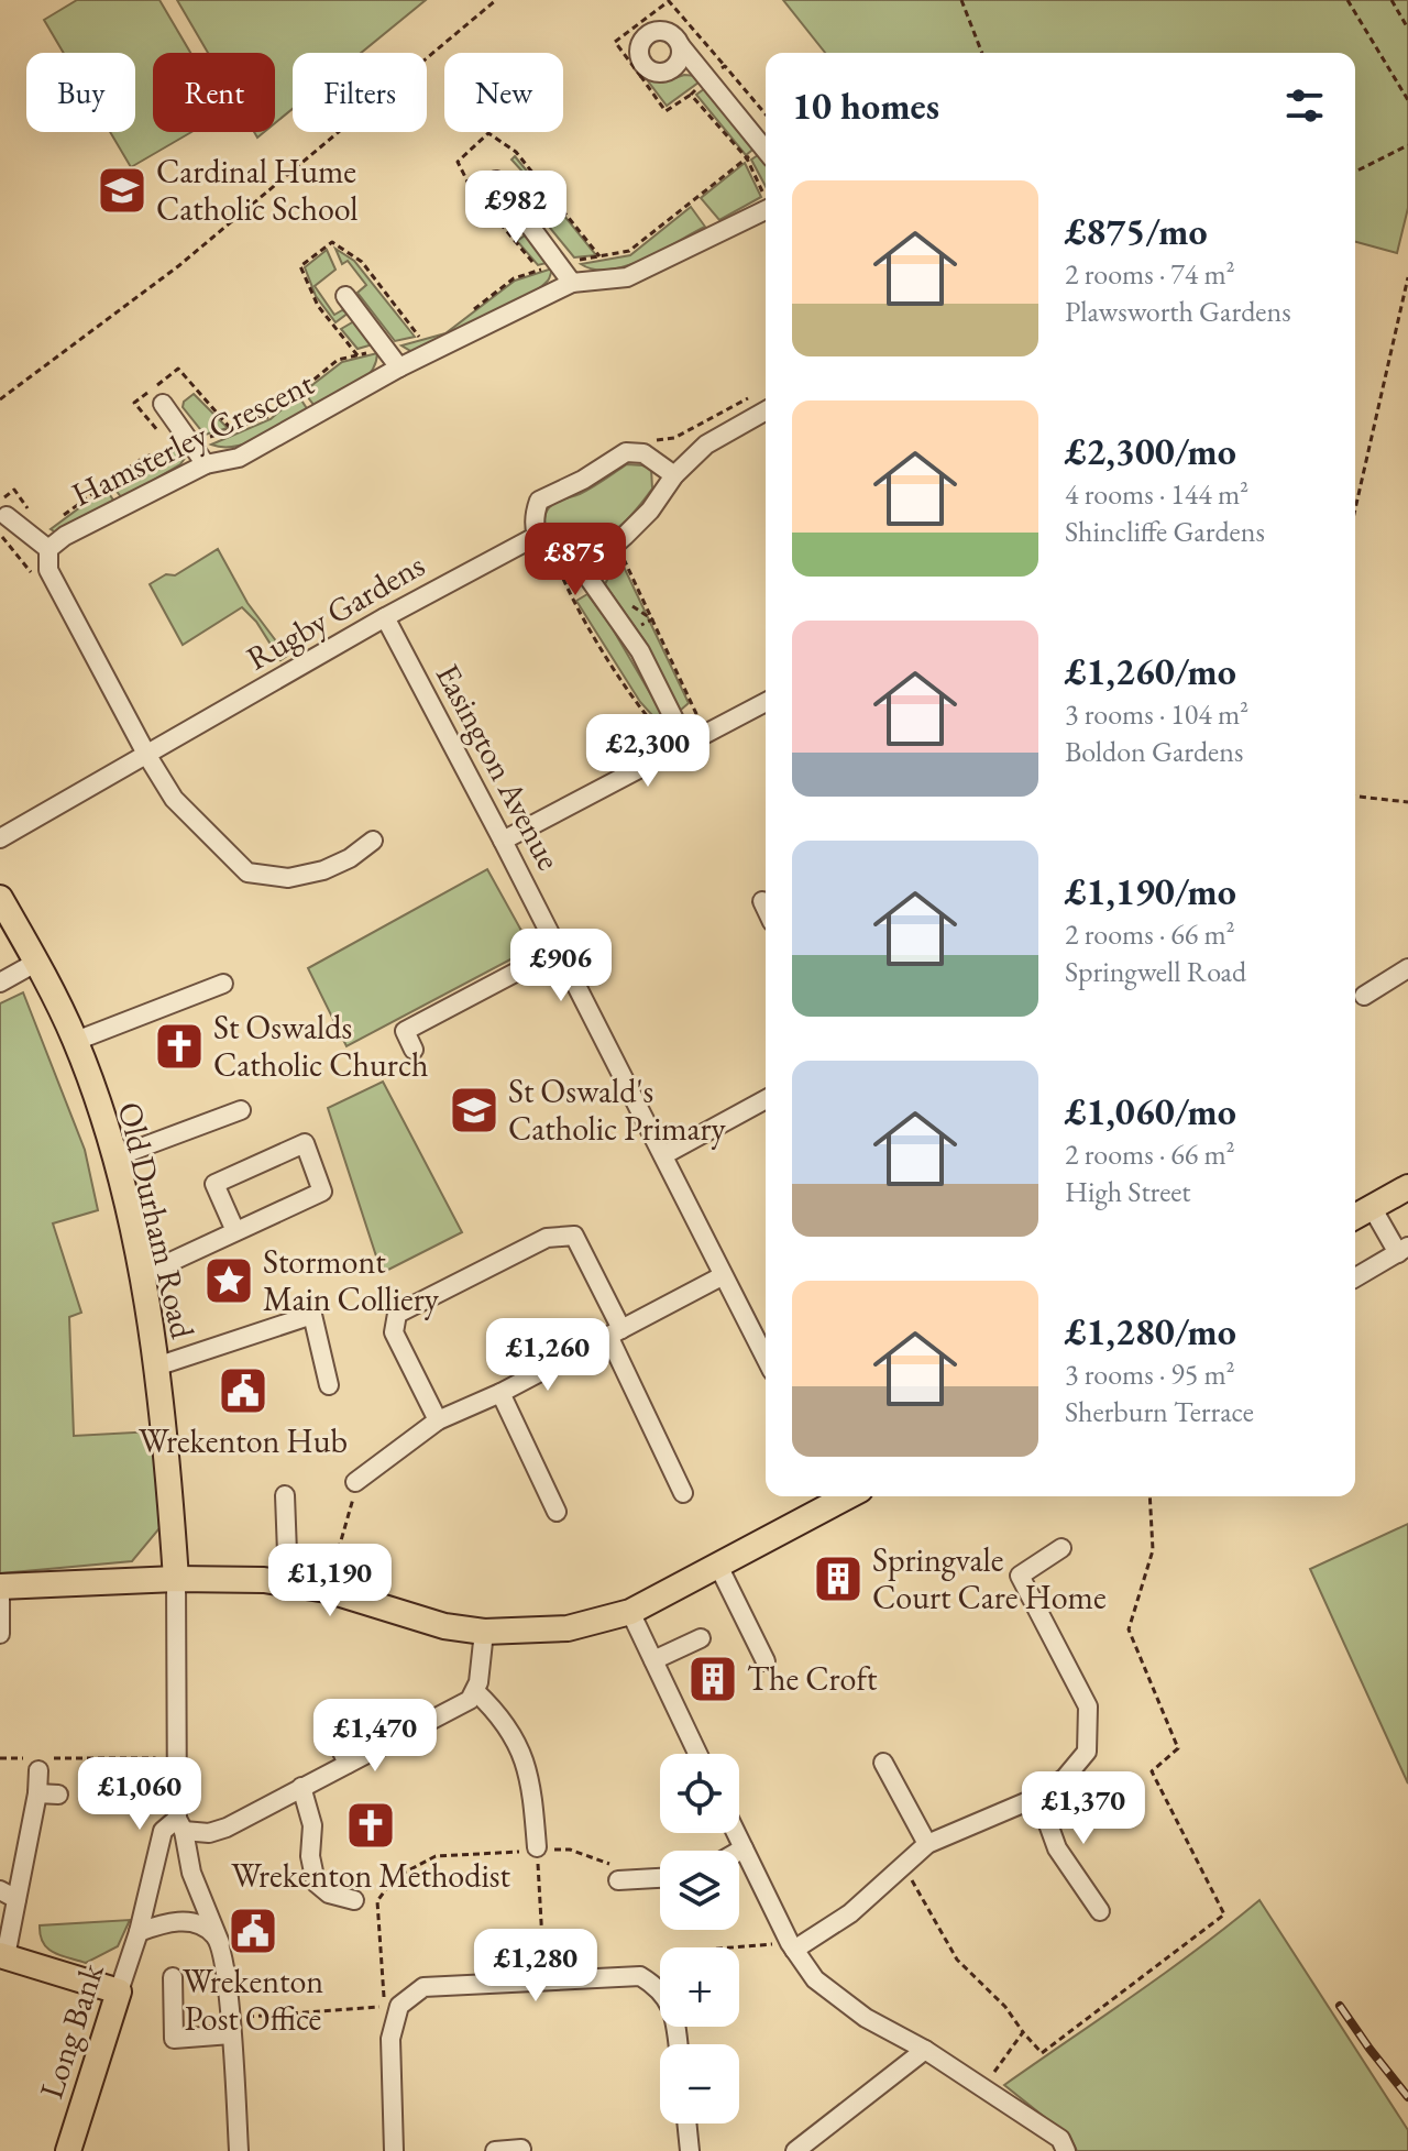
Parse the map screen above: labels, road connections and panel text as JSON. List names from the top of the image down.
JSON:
{
  "streets": {
    "main road": ["Old Durham Road", "Long Bank"],
    "street": ["Hamsterley Crescent", "Rugby Gardens", "Easington Avenue"]
  },
  "crossings": [
    ["Hamsterley Crescent", "Rugby Gardens"],
    ["Rugby Gardens", "Easington Avenue"]
  ],
  "places": {
    "school or university": ["Cardinal Hume Catholic School", "St Oswald's Catholic Primary"],
    "church": ["St Oswalds Catholic Church", "Wrekenton Methodist"],
    "place": ["Stormont Main Colliery"],
    "public building": ["Wrekenton Hub", "Wrekenton Post Office"],
    "building": ["Springvale Court Care Home", "The Croft"]
  },
  "page": {
    "chip": [
      "Buy",
      "Rent",
      "Filters",
      "New"
    ],
    "heading": "10 homes",
    "list": [
      {
        "name": "£875/mo",
        "note": "2 rooms · 74 m² · Plawsworth Gardens"
      },
      {
        "name": "£2,300/mo",
        "note": "4 rooms · 144 m² · Shincliffe Gardens"
      },
      {
        "name": "£1,260/mo",
        "note": "3 rooms · 104 m² · Boldon Gardens"
      },
      {
        "name": "£1,190/mo",
        "note": "2 rooms · 66 m² · Springwell Road"
      },
      {
        "name": "£1,060/mo",
        "note": "2 rooms · 66 m² · High Street"
      },
      {
        "name": "£1,280/mo",
        "note": "3 rooms · 95 m² · Sherburn Terrace"
      }
    ],
    "price": [
      "£982",
      "£875",
      "£2,300",
      "£906",
      "£1,260",
      "£1,190",
      "£1,470",
      "£1,060",
      "£1,370",
      "£1,280"
    ],
    "map_buttons": ["+", "−"]
  }
}
